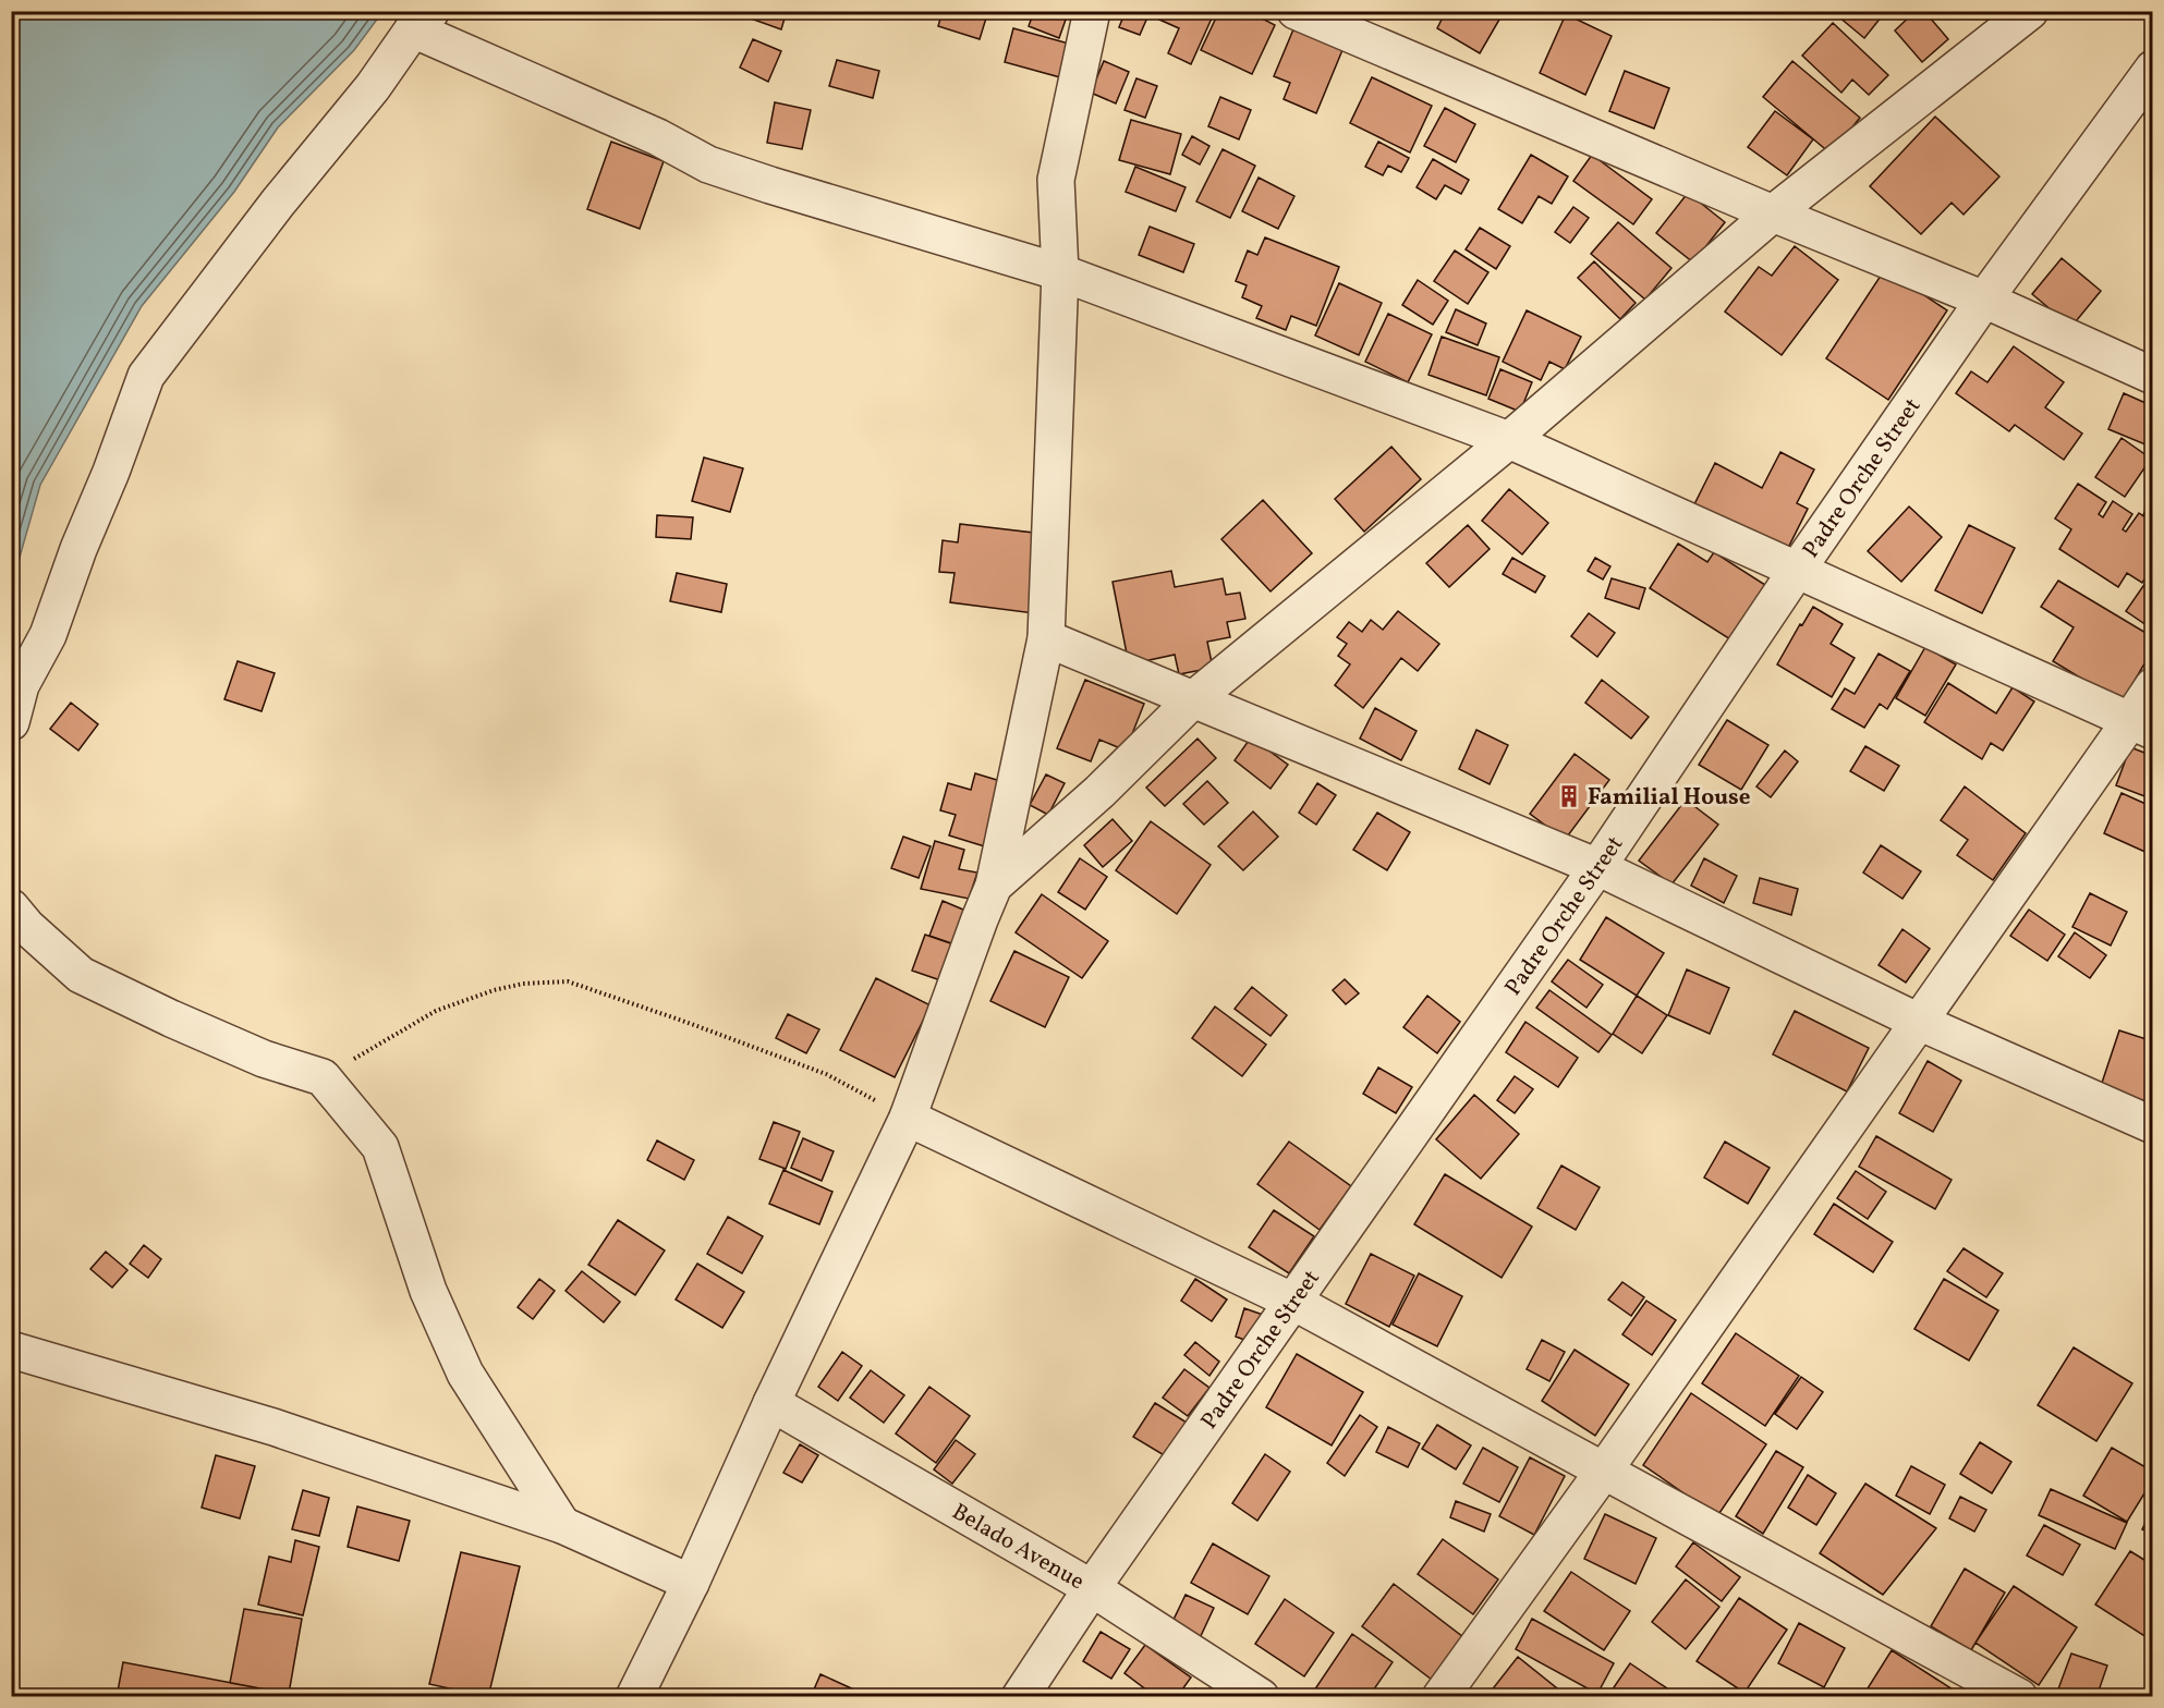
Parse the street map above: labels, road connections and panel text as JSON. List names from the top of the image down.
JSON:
{
  "streets": {
    "street": ["Padre Orche Street", "Belado Avenue"]
  },
  "crossings": [
    ["Padre Orche Street", "Belado Avenue"]
  ],
  "places": {
    "building": ["Familial House"]
  }
}
